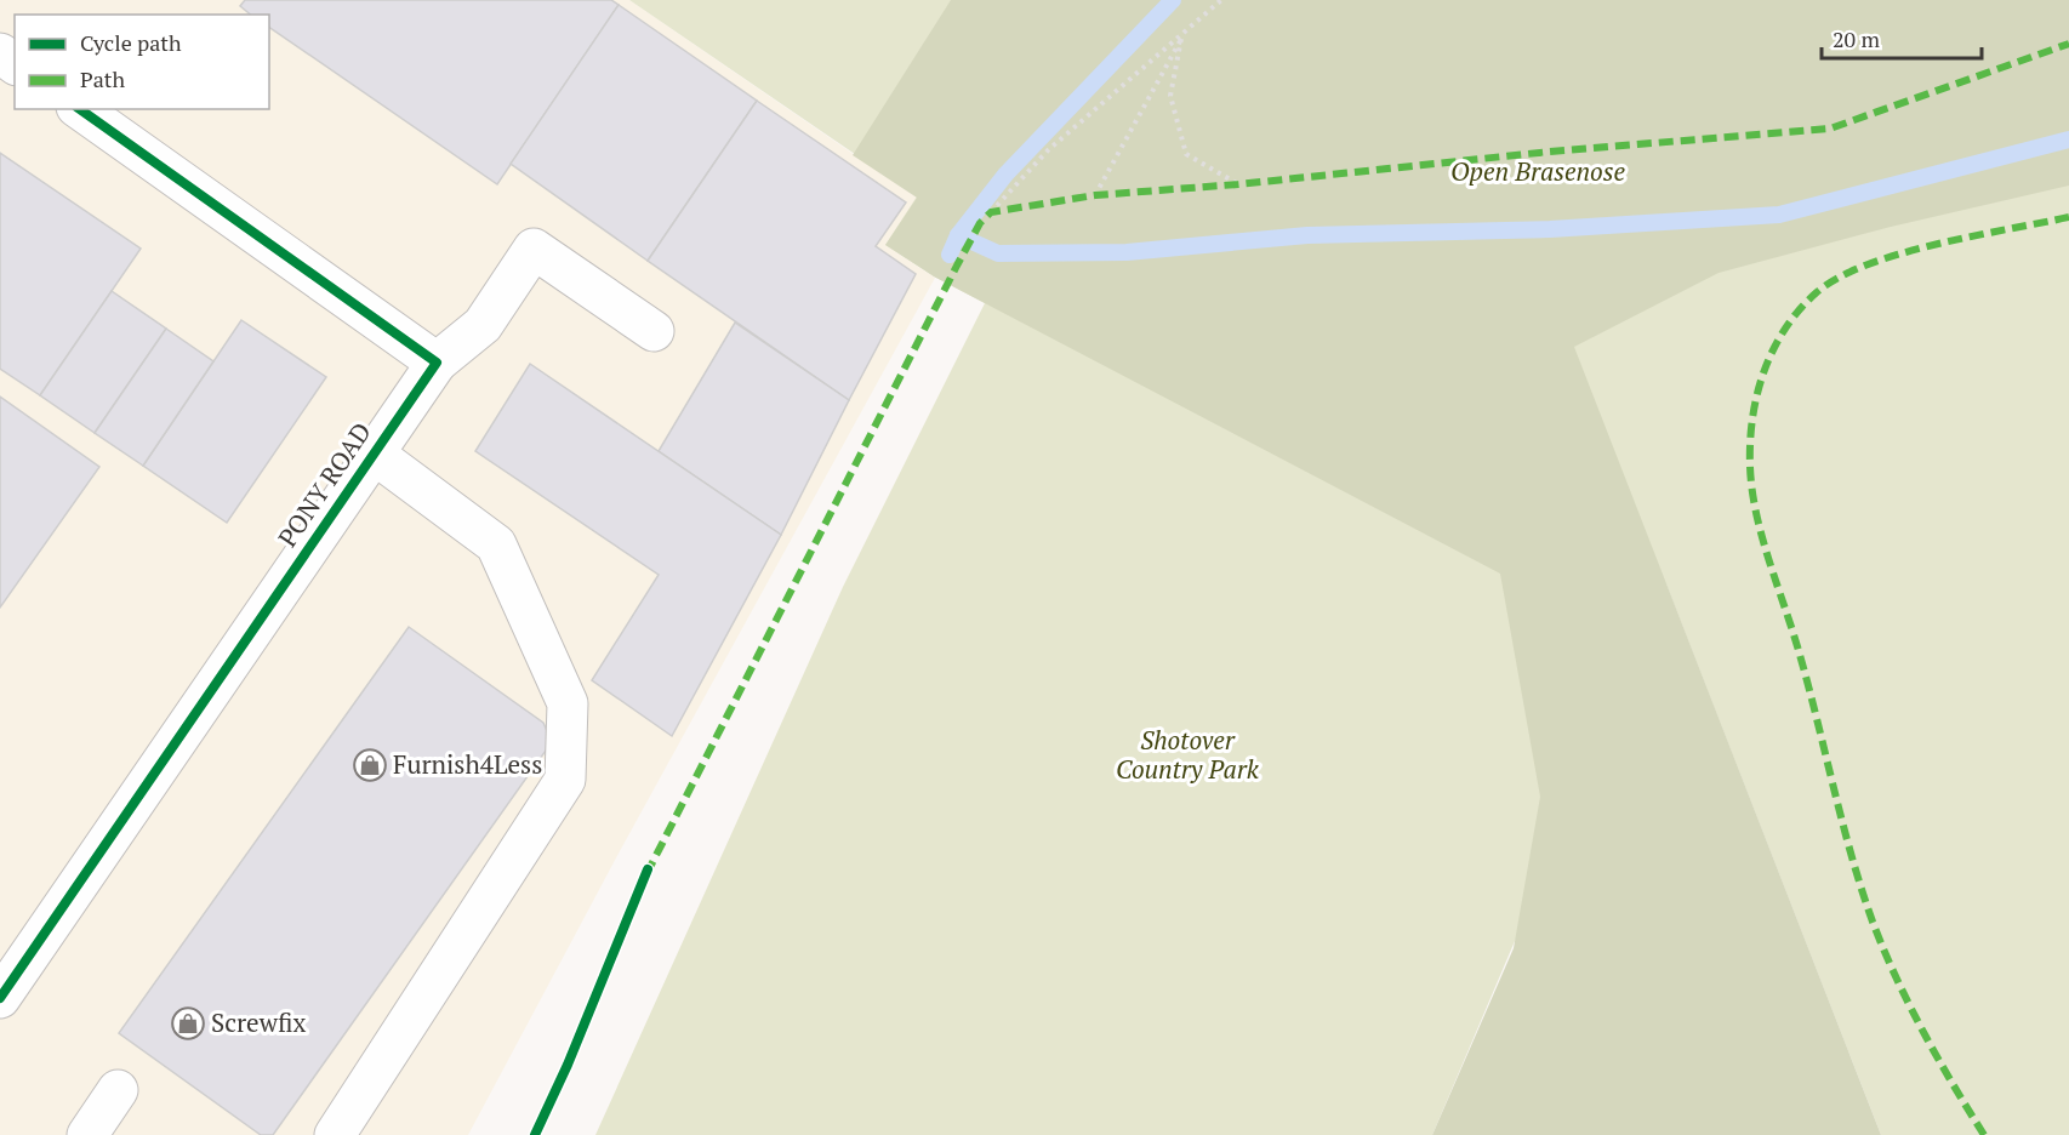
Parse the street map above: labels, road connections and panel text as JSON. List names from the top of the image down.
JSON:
{
  "streets": {
    "street": ["PONY ROAD"]
  },
  "parks": ["Open Brasenose", "Shotover Country Park"],
  "places": {
    "shop": ["Furnish4Less", "Screwfix"]
  },
  "legend": ["Cycle path", "Path"],
  "scale_bar": "20 m"
}
